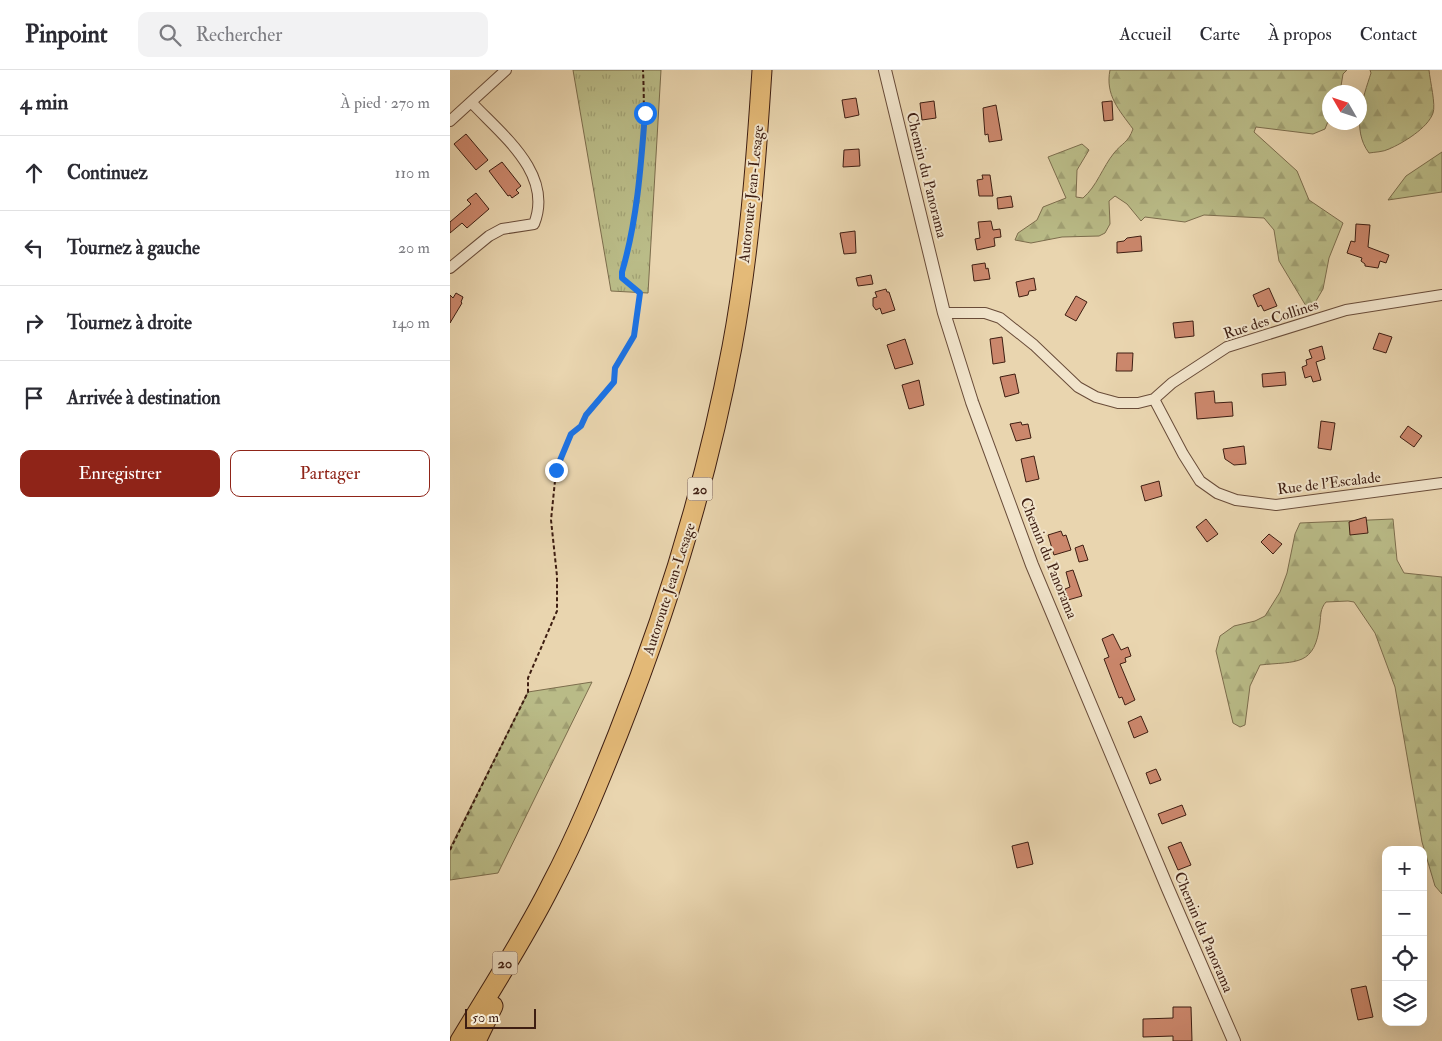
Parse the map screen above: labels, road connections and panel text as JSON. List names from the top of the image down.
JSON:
{
  "streets": {
    "highway": ["Autoroute Jean-Lesage", "20"],
    "street": ["Chemin du Panorama", "Rue des Collines", "Rue de l'Escalade"]
  },
  "crossings": [
    ["Chemin du Panorama", "Rue des Collines"],
    ["Rue des Collines", "Rue de l'Escalade"]
  ],
  "scale_bar": "50 m",
  "north": "top left",
  "page": {
    "header": "Pinpoint",
    "search": "Rechercher",
    "nav": [
      "Accueil",
      "Carte",
      "À propos",
      "Contact"
    ],
    "heading": ["4 min", "À pied · 270 m"],
    "list": [
      ["Continuez", "110 m"],
      ["Tournez à gauche", "20 m"],
      ["Tournez à droite", "140 m"],
      "Arrivée à destination"
    ],
    "buttons": ["Enregistrer", "Partager"],
    "map_buttons": ["+", "−"],
    "scale": "50 m"
  }
}
